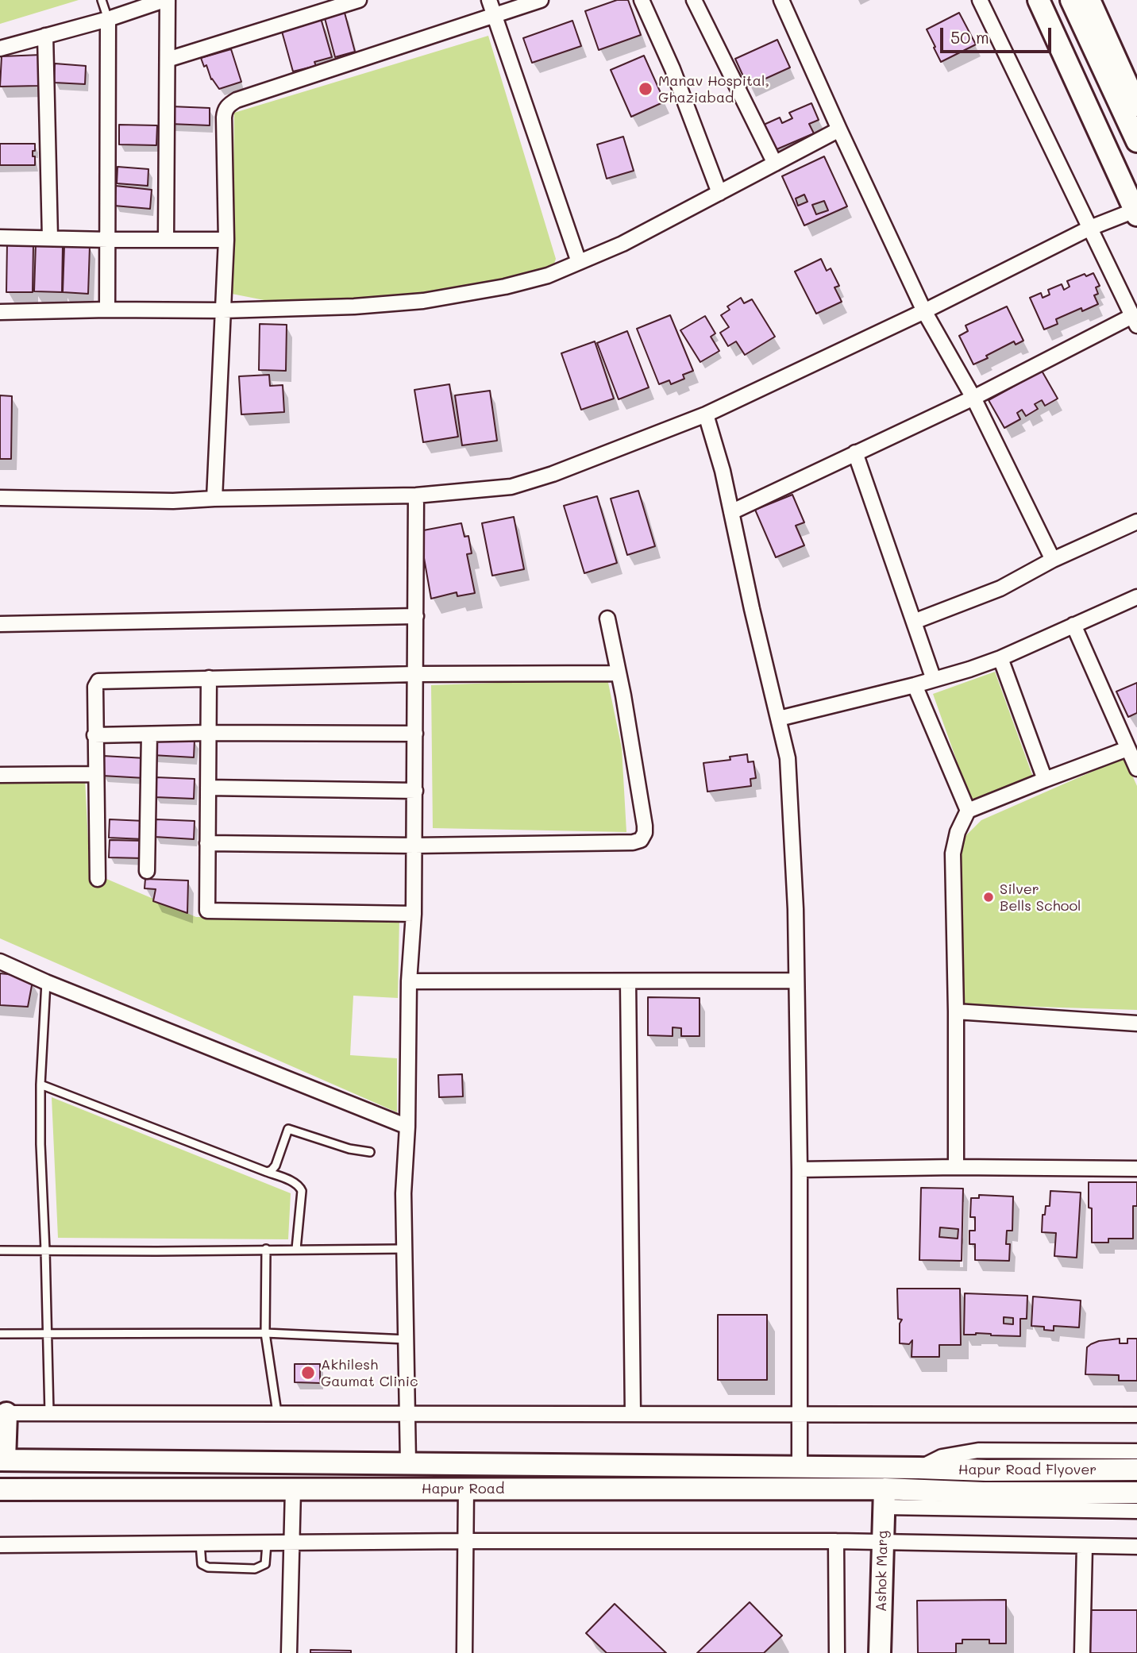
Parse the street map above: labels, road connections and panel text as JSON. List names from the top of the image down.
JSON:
{
  "streets": {
    "main road": ["Hapur Road Flyover", "Hapur Road", "Ashok Marg"]
  },
  "crossings": [
    ["Hapur Road Flyover", "Hapur Road"],
    ["Hapur Road", "Ashok Marg"]
  ],
  "places": ["Manav Hospital, Ghaziabad", "Silver Bells School", "Akhilesh Gaumat Clinic"],
  "scale_bar": "50 m"
}
